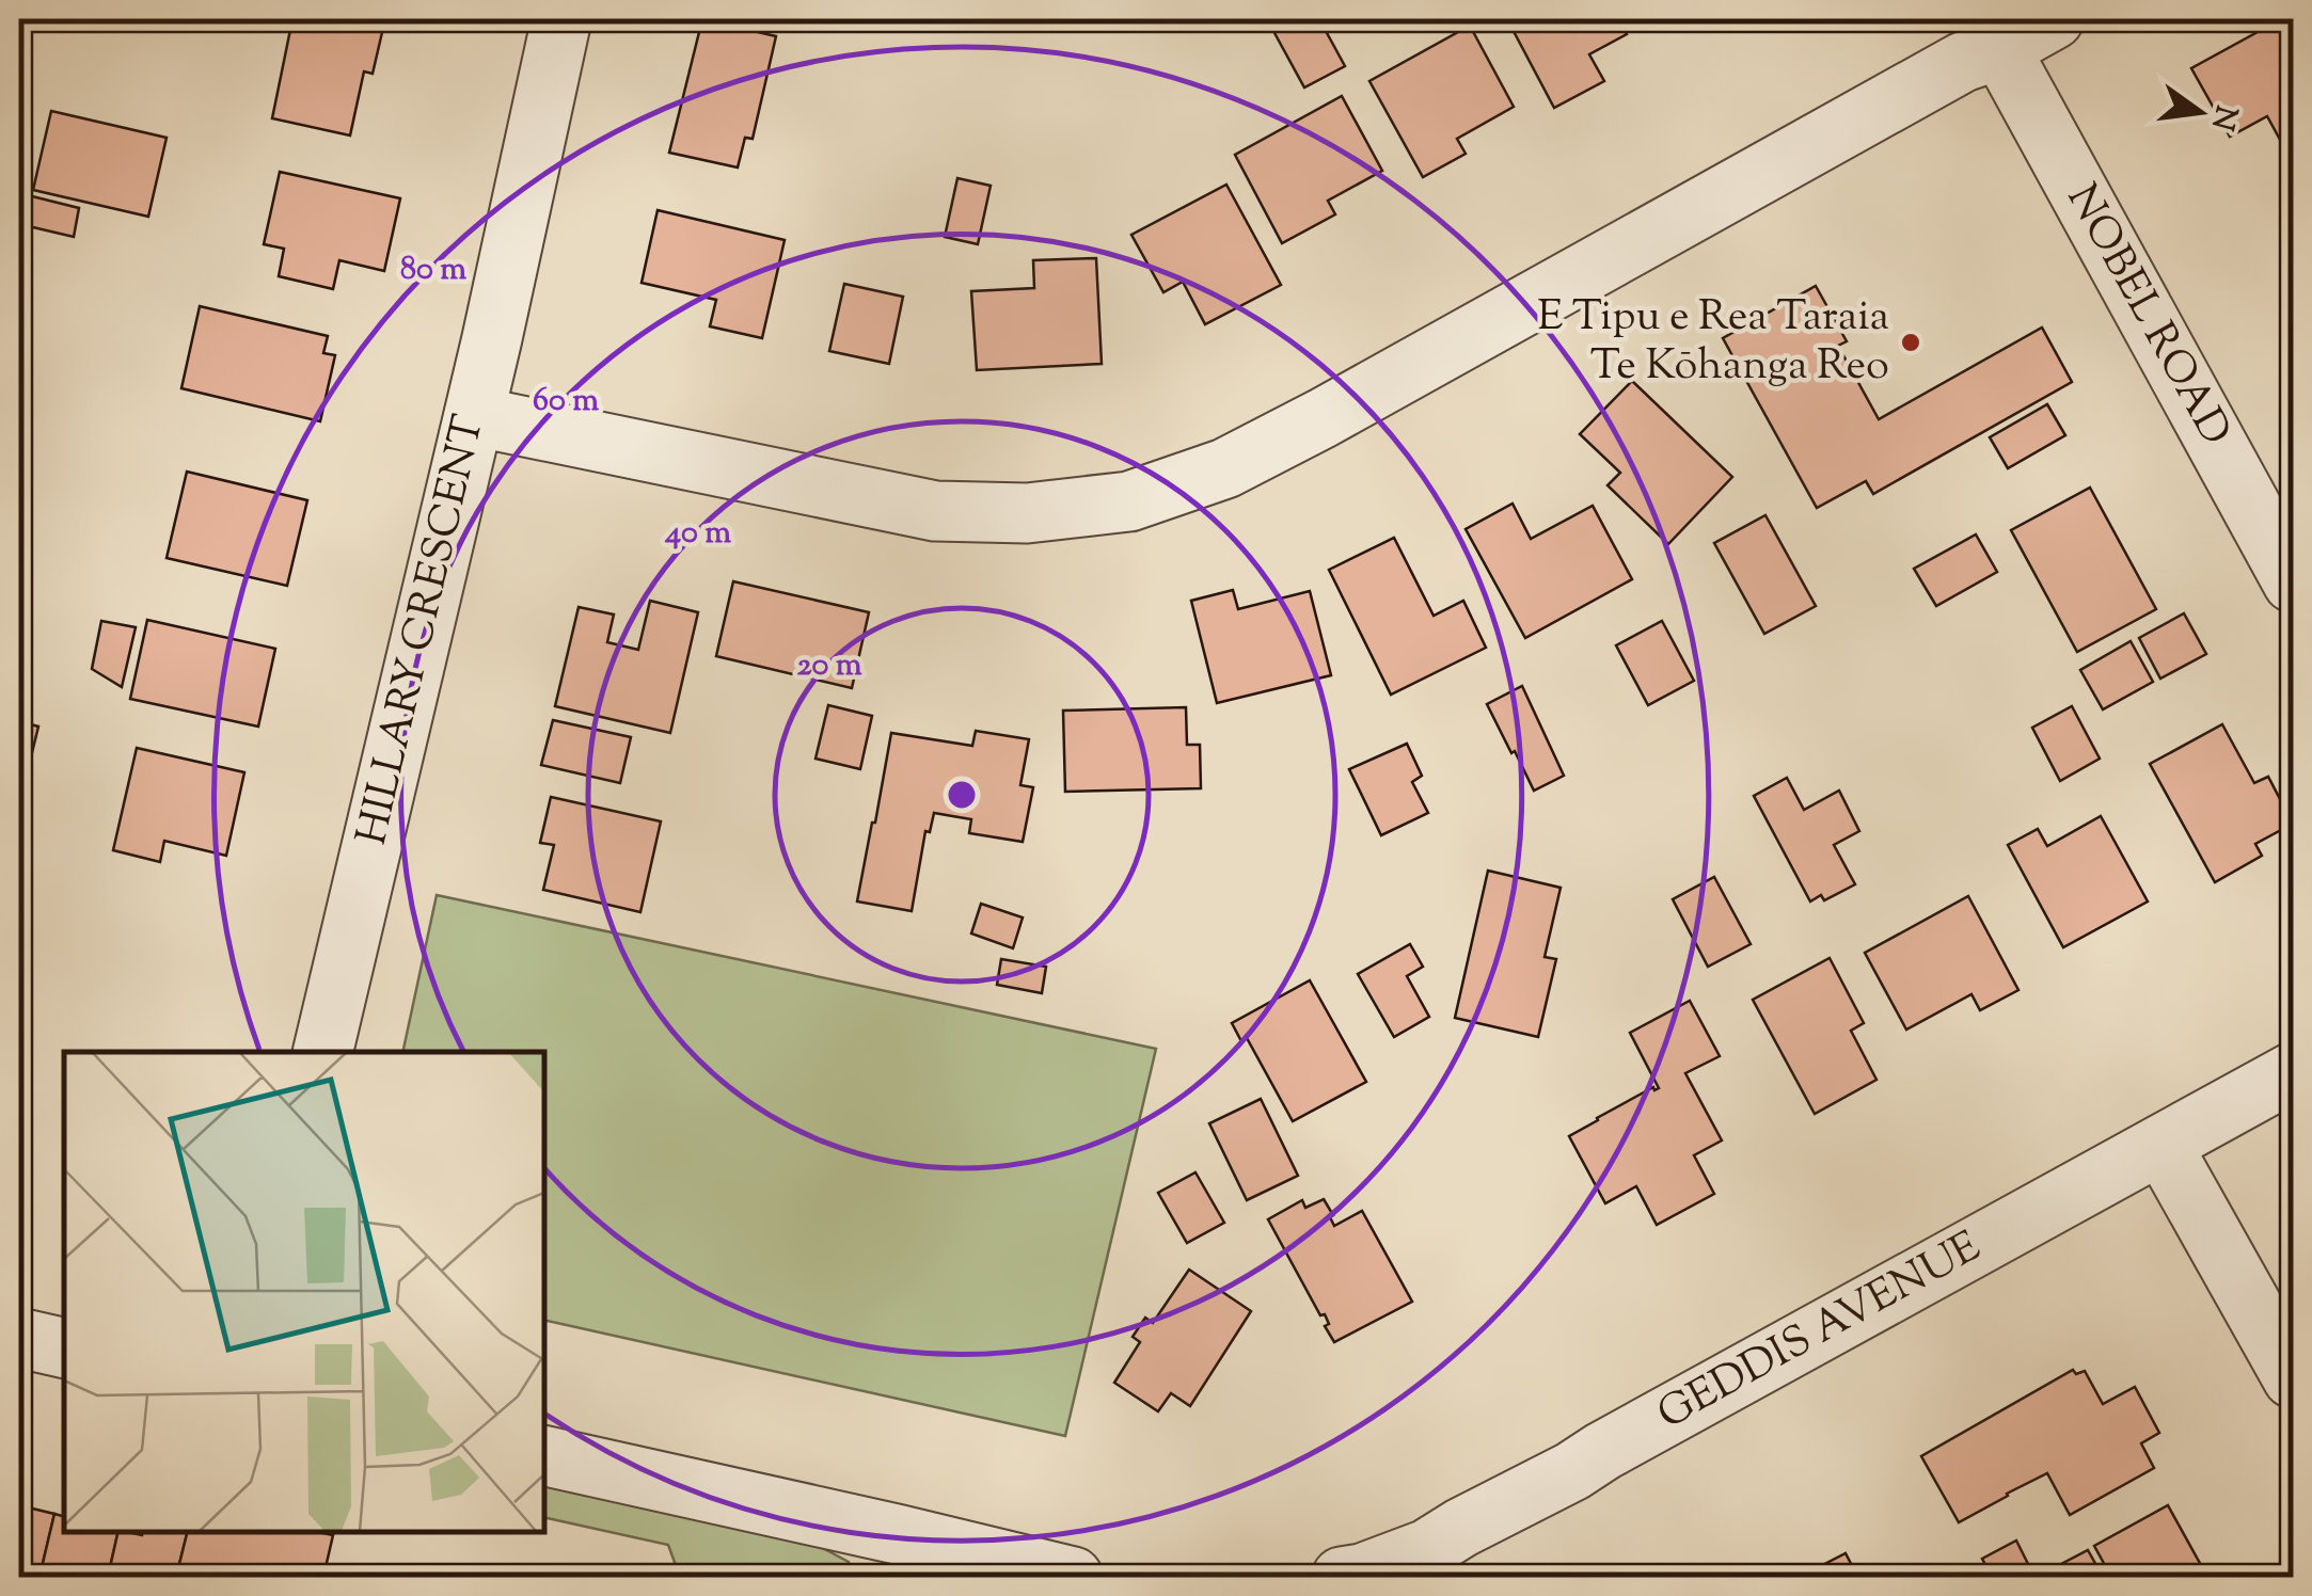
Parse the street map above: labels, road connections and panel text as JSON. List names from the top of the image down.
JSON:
{
  "streets": {
    "street": ["NOBEL ROAD", "HILLARY CRESCENT", "GEDDIS AVENUE"]
  },
  "places": ["E Tipu e Rea Taraia Te Kōhanga Reo"],
  "north": "right",
  "rings": [
    "80 m",
    "60 m",
    "40 m",
    "20 m"
  ]
}
